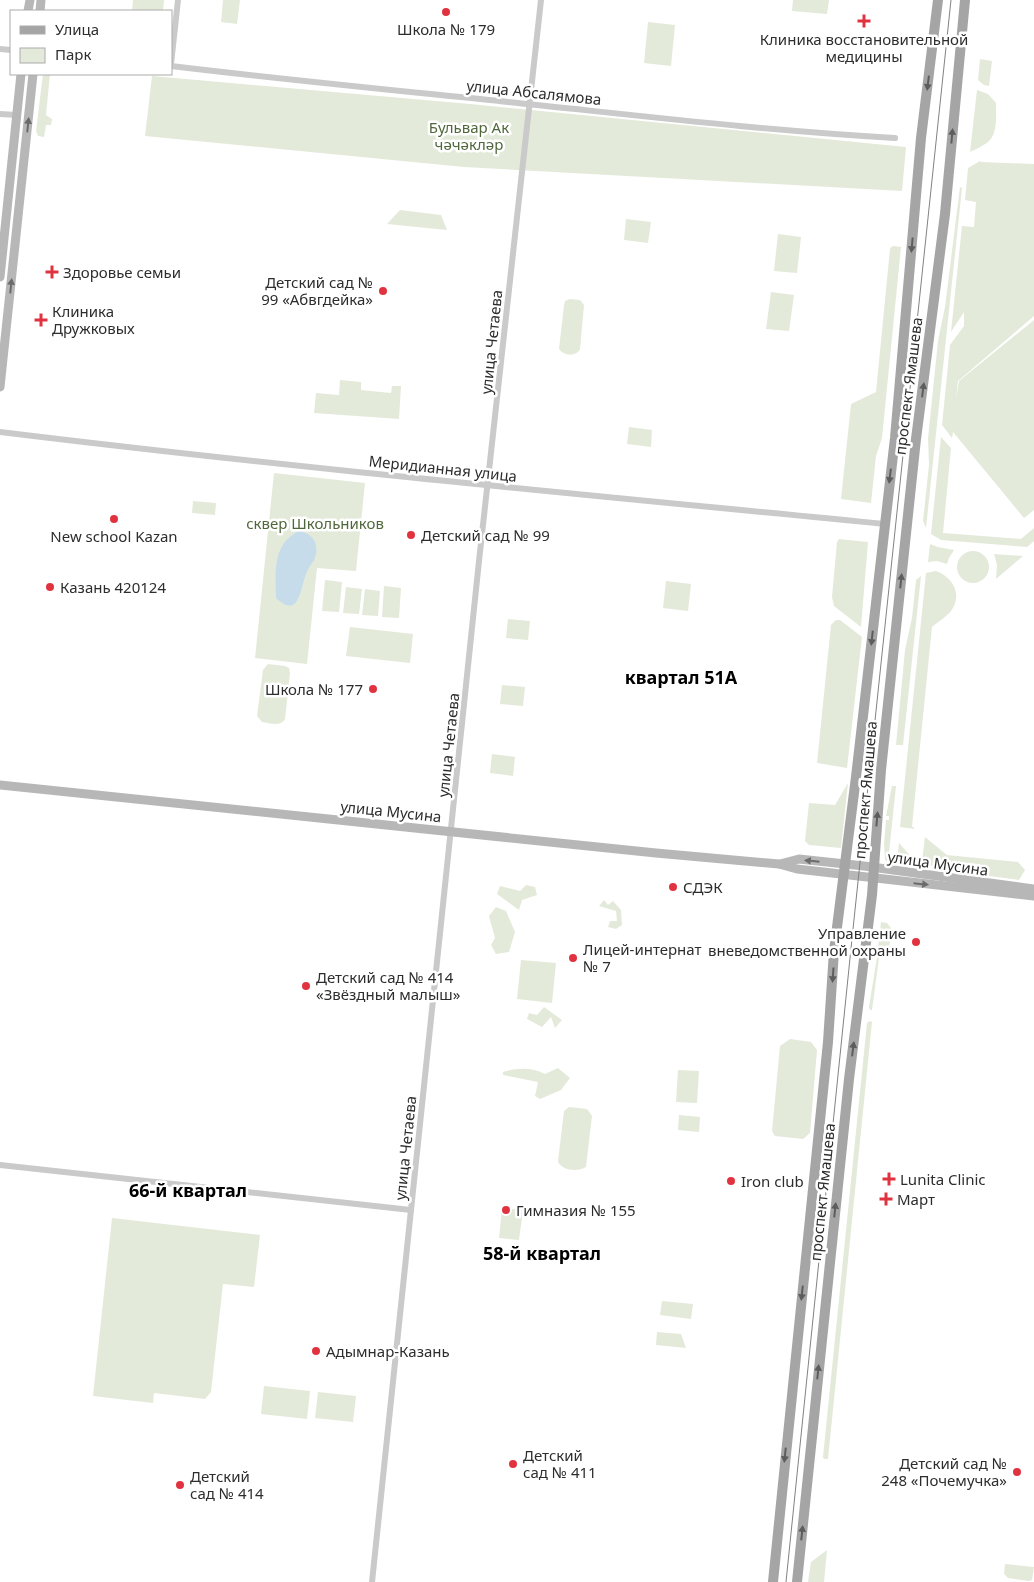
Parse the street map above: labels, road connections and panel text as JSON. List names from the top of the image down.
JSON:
{
  "streets": {
    "main road": ["проспект Ямашева"],
    "street": [
      "улица Абсалямова",
      "улица Четаева",
      "Меридианная улица",
      "улица Мусина"
    ]
  },
  "crossings": [
    ["улица Абсалямова", "улица Четаева"],
    ["улица Четаева", "Меридианная улица"],
    ["улица Четаева", "улица Мусина"],
    ["проспект Ямашева", "Меридианная улица"],
    ["проспект Ямашева", "улица Мусина"]
  ],
  "districts": ["квартал 51А", "66-й квартал", "58-й квартал"],
  "parks": ["Бульвар Ак чәчәкләр", "сквер Школьников"],
  "places": {
    "other": [
      "Школа № 179",
      "Детский сад № 99 «Абвгдейка»",
      "New school Kazan",
      "Детский сад № 99",
      "Казань 420124",
      "Школа № 177",
      "СДЭК",
      "Управление вневедомственной охраны",
      "Лицей-интернат № 7",
      "Детский сад № 414 «Звёздный малыш»",
      "Iron club",
      "Гимназия № 155",
      "Адымнар-Казань",
      "Детский сад № 411",
      "Детский сад № 248 «Почемучка»",
      "Детский сад № 414"
    ],
    "health": [
      "Клиника восстановительной медицины",
      "Здоровье семьи",
      "Клиника Дружковых",
      "Lunita Clinic",
      "Март"
    ]
  },
  "legend": ["Улица", "Парк"]
}
